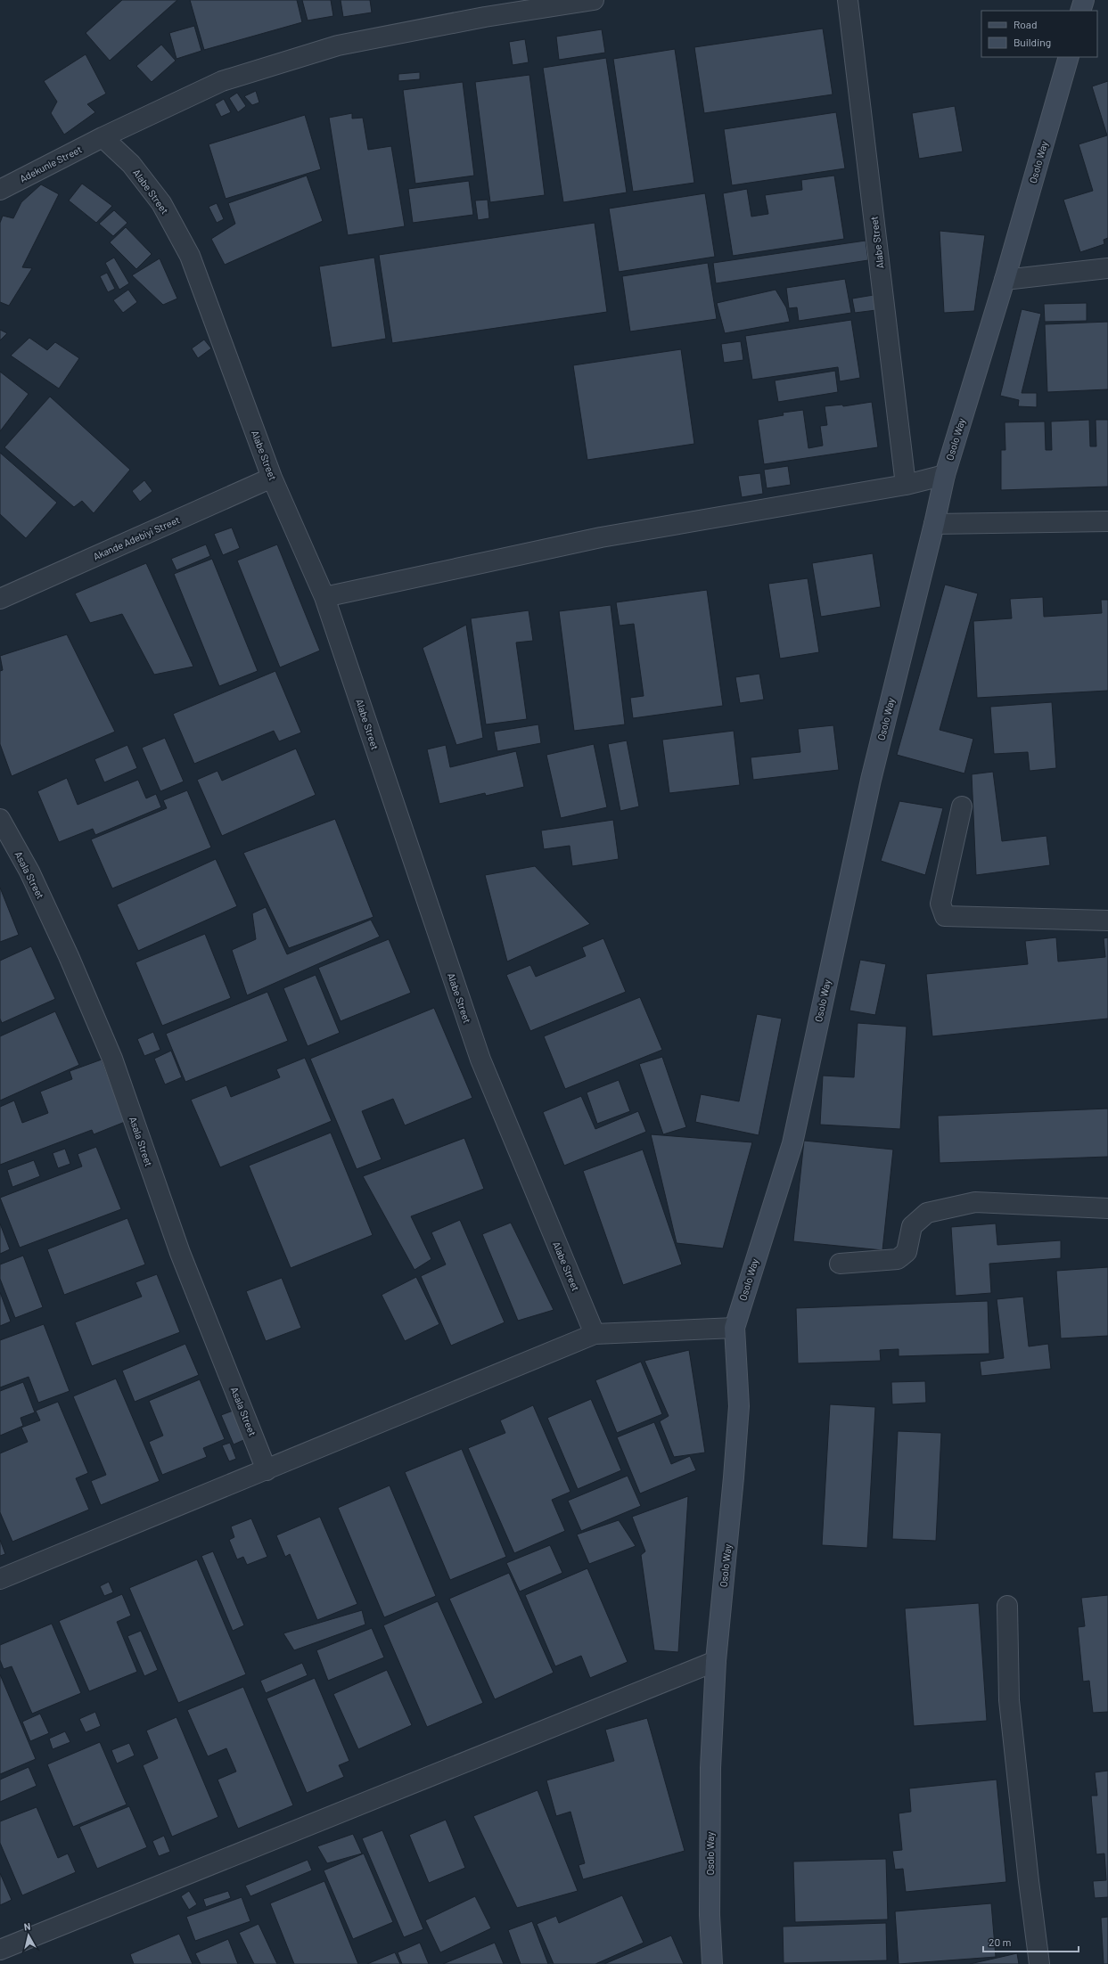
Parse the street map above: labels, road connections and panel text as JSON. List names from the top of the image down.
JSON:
{
  "streets": {
    "main road": ["Osolo Way"],
    "street": [
      "Adekunle Street",
      "Alabe Street",
      "Akande Adebiyi Street",
      "Asala Street"
    ]
  },
  "crossings": [
    ["Adekunle Street", "Alabe Street"],
    ["Alabe Street", "Akande Adebiyi Street"]
  ],
  "legend": ["Road", "Building"],
  "scale_bar": "20 m",
  "north": "top"
}
